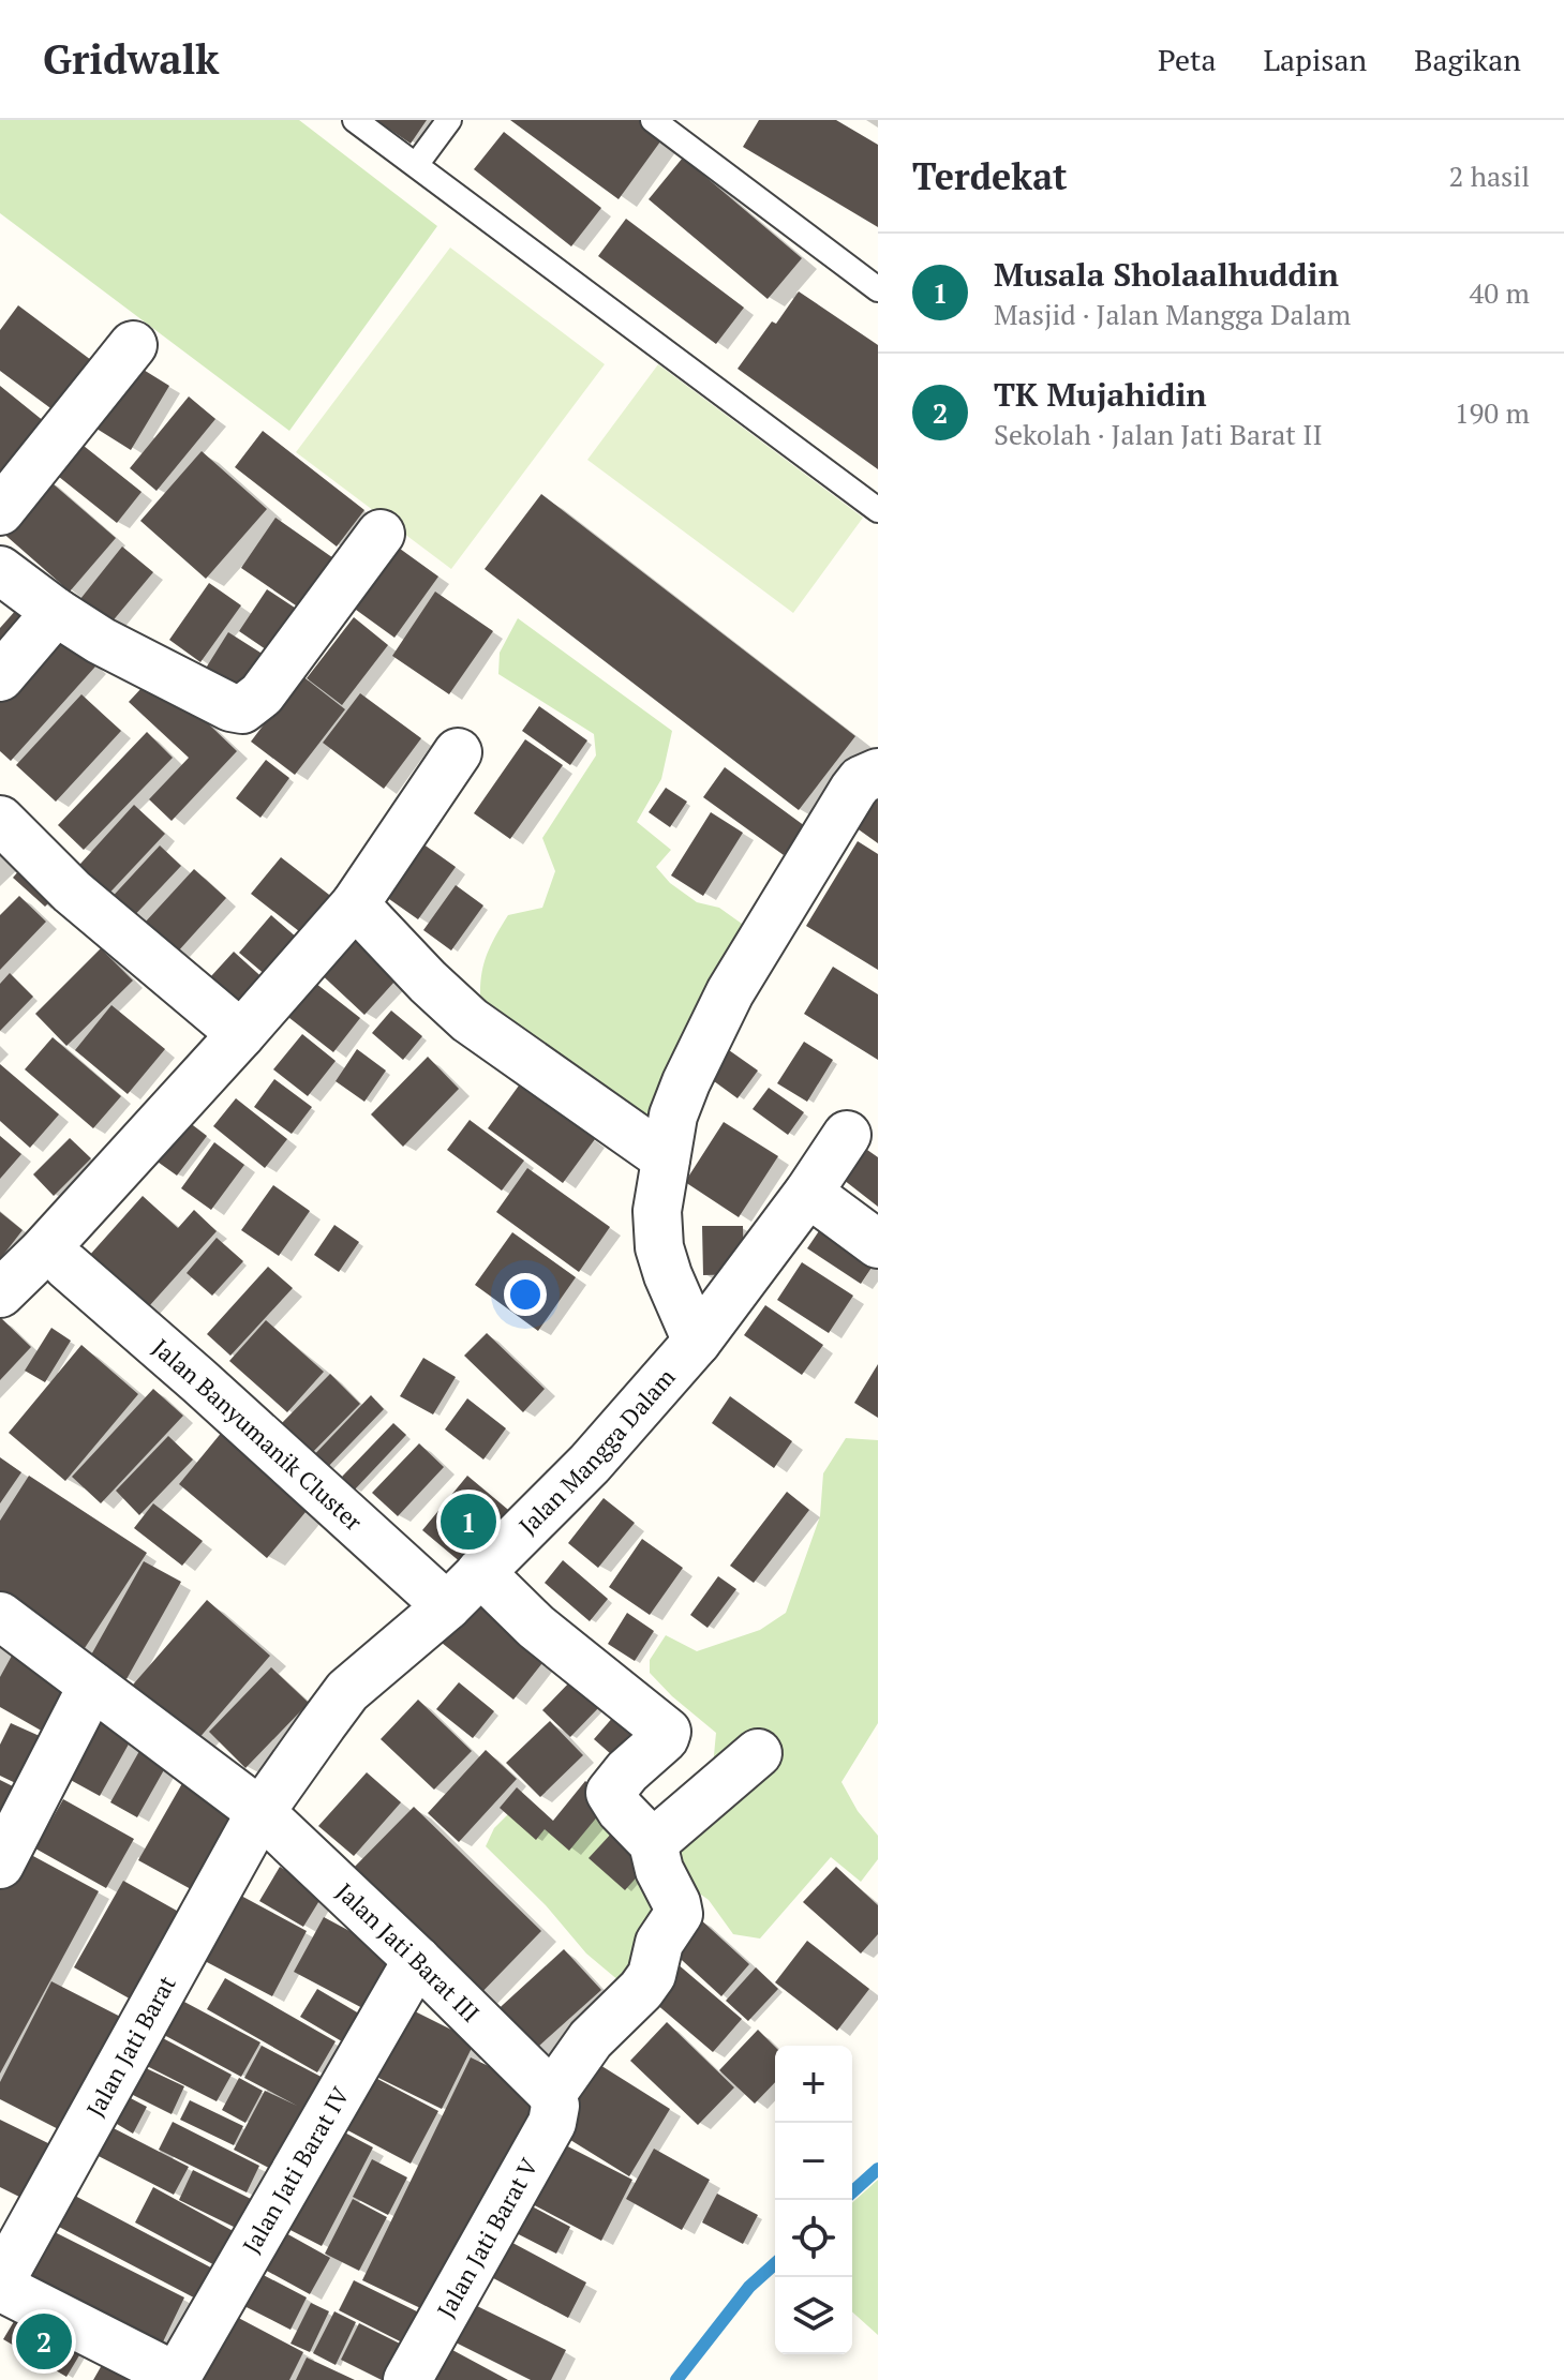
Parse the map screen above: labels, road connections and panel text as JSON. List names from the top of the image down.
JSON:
{
  "streets": {
    "street": [
      "Jalan Banyumanik Cluster",
      "Jalan Mangga Dalam",
      "Jalan Jati Barat III",
      "Jalan Jati Barat",
      "Jalan Jati Barat IV",
      "Jalan Jati Barat V"
    ]
  },
  "crossings": [
    ["Jalan Banyumanik Cluster", "Jalan Mangga Dalam"],
    ["Jalan Mangga Dalam", "Jalan Jati Barat III"],
    ["Jalan Mangga Dalam", "Jalan Jati Barat"],
    ["Jalan Jati Barat III", "Jalan Jati Barat"],
    ["Jalan Jati Barat III", "Jalan Jati Barat IV"],
    ["Jalan Jati Barat III", "Jalan Jati Barat V"]
  ],
  "page": {
    "header": "Gridwalk",
    "nav": ["Peta", "Lapisan", "Bagikan"],
    "heading": ["Terdekat", "2 hasil"],
    "list": [
      {
        "mark": "1",
        "name": "Musala Sholaalhuddin",
        "note": "Masjid · Jalan Mangga Dalam",
        "value": "40 m"
      },
      {
        "mark": "2",
        "name": "TK Mujahidin",
        "note": "Sekolah · Jalan Jati Barat II",
        "value": "190 m"
      }
    ],
    "pins": ["1", "2"],
    "map_buttons": ["+", "−"]
  }
}
